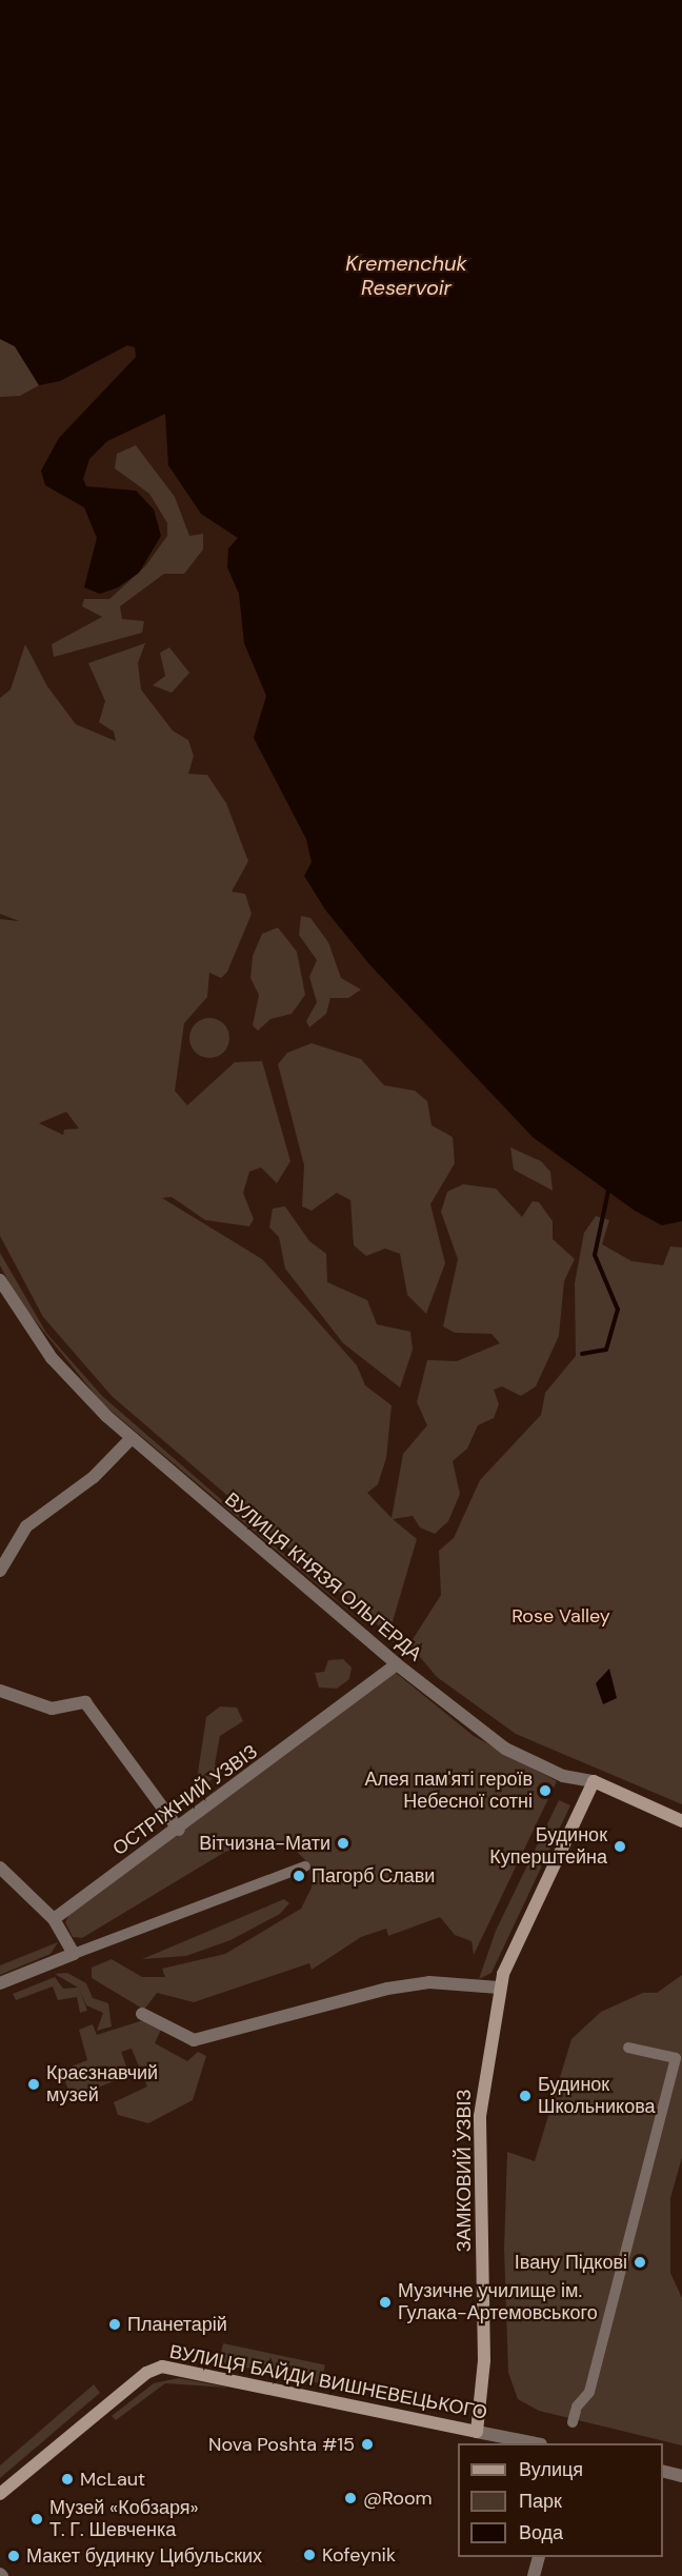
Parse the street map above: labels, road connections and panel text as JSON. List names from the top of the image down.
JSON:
{
  "streets": {
    "main road": ["ВУЛИЦЯ КНЯЗЯ ОЛЬГЕРДА", "ЗАМКОВИЙ УЗВІЗ", "ВУЛИЦЯ БАЙДИ ВИШНЕВЕЦЬКОГО"],
    "street": ["ОСТРІЖНИЙ УЗВІЗ"]
  },
  "crossings": [
    ["ВУЛИЦЯ КНЯЗЯ ОЛЬГЕРДА", "ОСТРІЖНИЙ УЗВІЗ"],
    ["ВУЛИЦЯ КНЯЗЯ ОЛЬГЕРДА", "ЗАМКОВИЙ УЗВІЗ"],
    ["ЗАМКОВИЙ УЗВІЗ", "ВУЛИЦЯ БАЙДИ ВИШНЕВЕЦЬКОГО"]
  ],
  "water": ["Kremenchuk Reservoir"],
  "parks": ["Rose Valley"],
  "places": [
    "Алея пам'яті героїв Небесної сотні",
    "Вітчизна-Мати",
    "Будинок Куперштейна",
    "Пагорб Слави",
    "Краєзнавчий музей",
    "Будинок Школьникова",
    "Івану Підкові",
    "Музичне училище ім. Гулака-Артемовського",
    "Планетарій",
    "Nova Poshta #15",
    "McLaut",
    "@Room",
    "Музей «Кобзаря» Т. Г. Шевченка",
    "Kofeynik",
    "Макет будинку Цибульских"
  ],
  "legend": ["Вулиця", "Парк", "Вода"]
}
